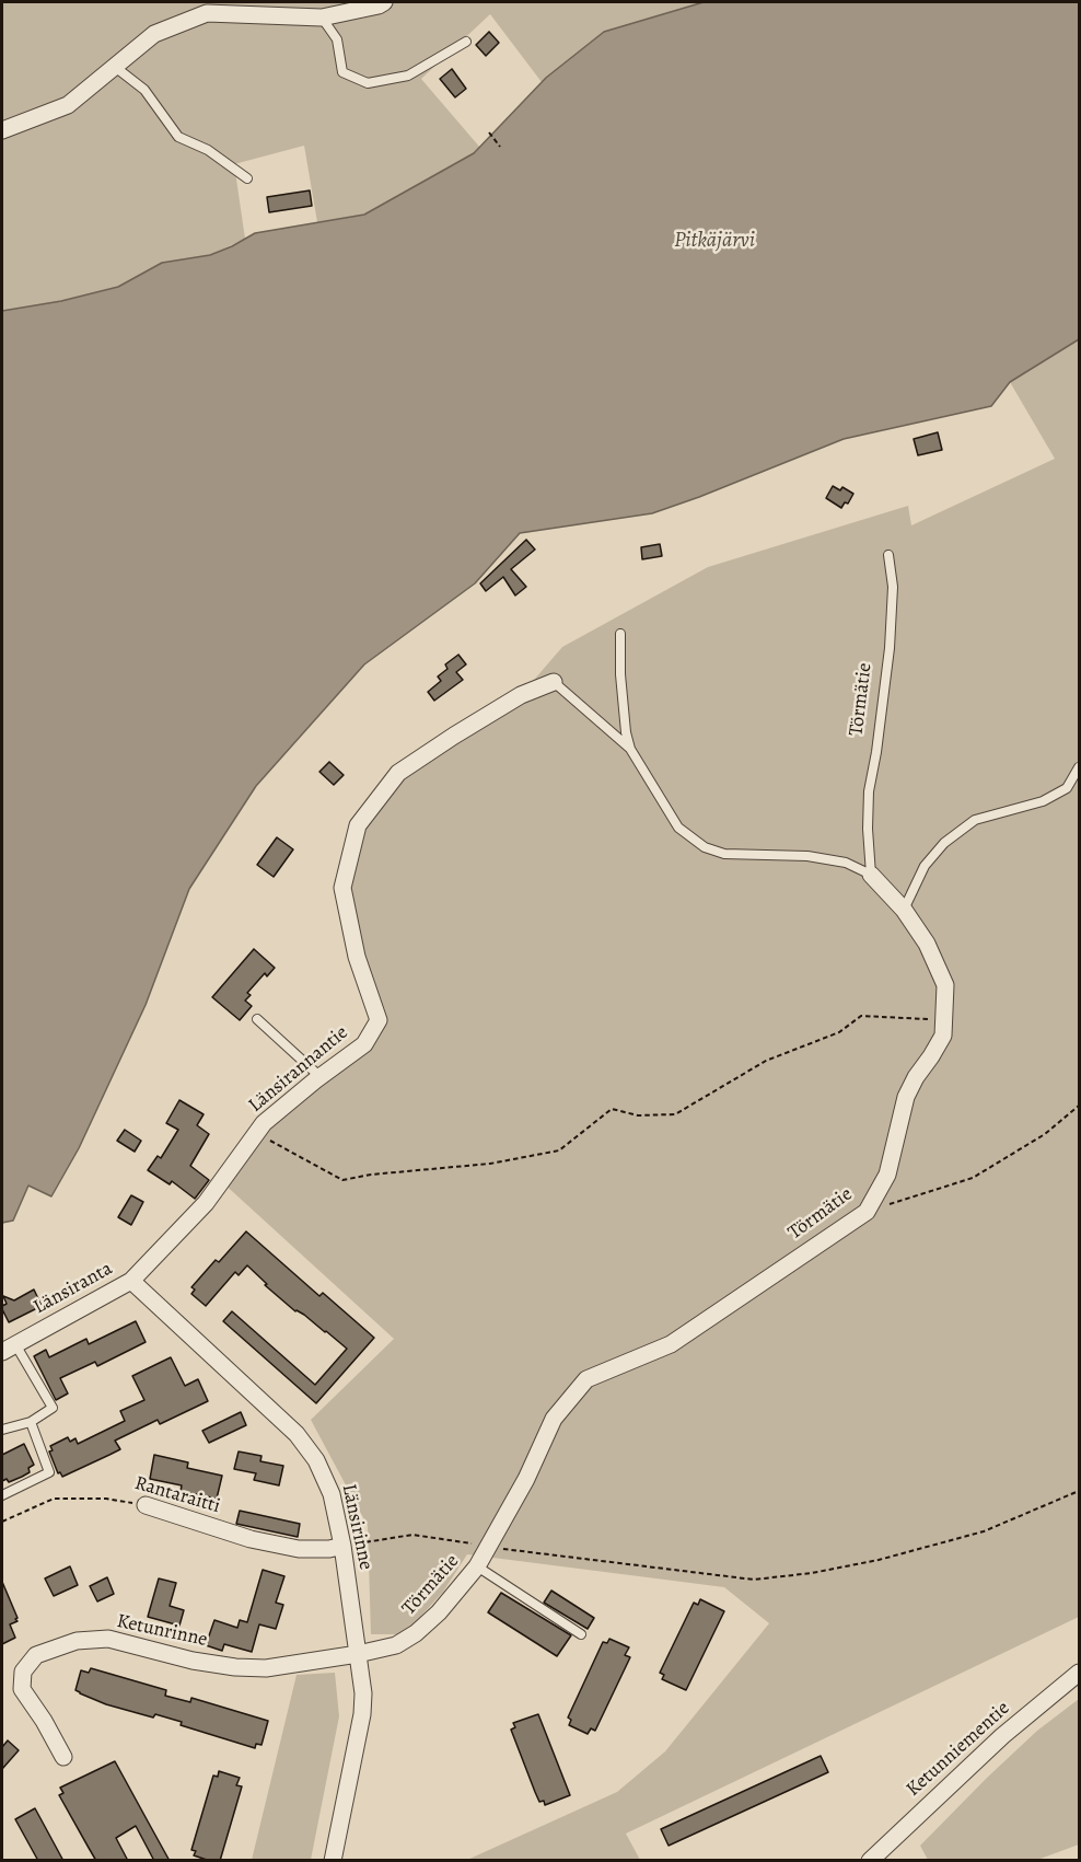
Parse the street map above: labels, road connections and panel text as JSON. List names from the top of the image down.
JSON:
{
  "streets": {
    "street": [
      "Törmätie",
      "Länsirannantie",
      "Länsiranta",
      "Rantaraitti",
      "Länsirinne",
      "Ketunrinne",
      "Ketunniementie"
    ]
  },
  "crossings": [
    ["Törmätie", "Länsirinne"],
    ["Törmätie", "Ketunrinne"],
    ["Länsirannantie", "Länsiranta"],
    ["Länsirannantie", "Länsirinne"],
    ["Länsiranta", "Länsirinne"],
    ["Rantaraitti", "Länsirinne"],
    ["Länsirinne", "Ketunrinne"]
  ],
  "water": ["Pitkäjärvi"]
}
